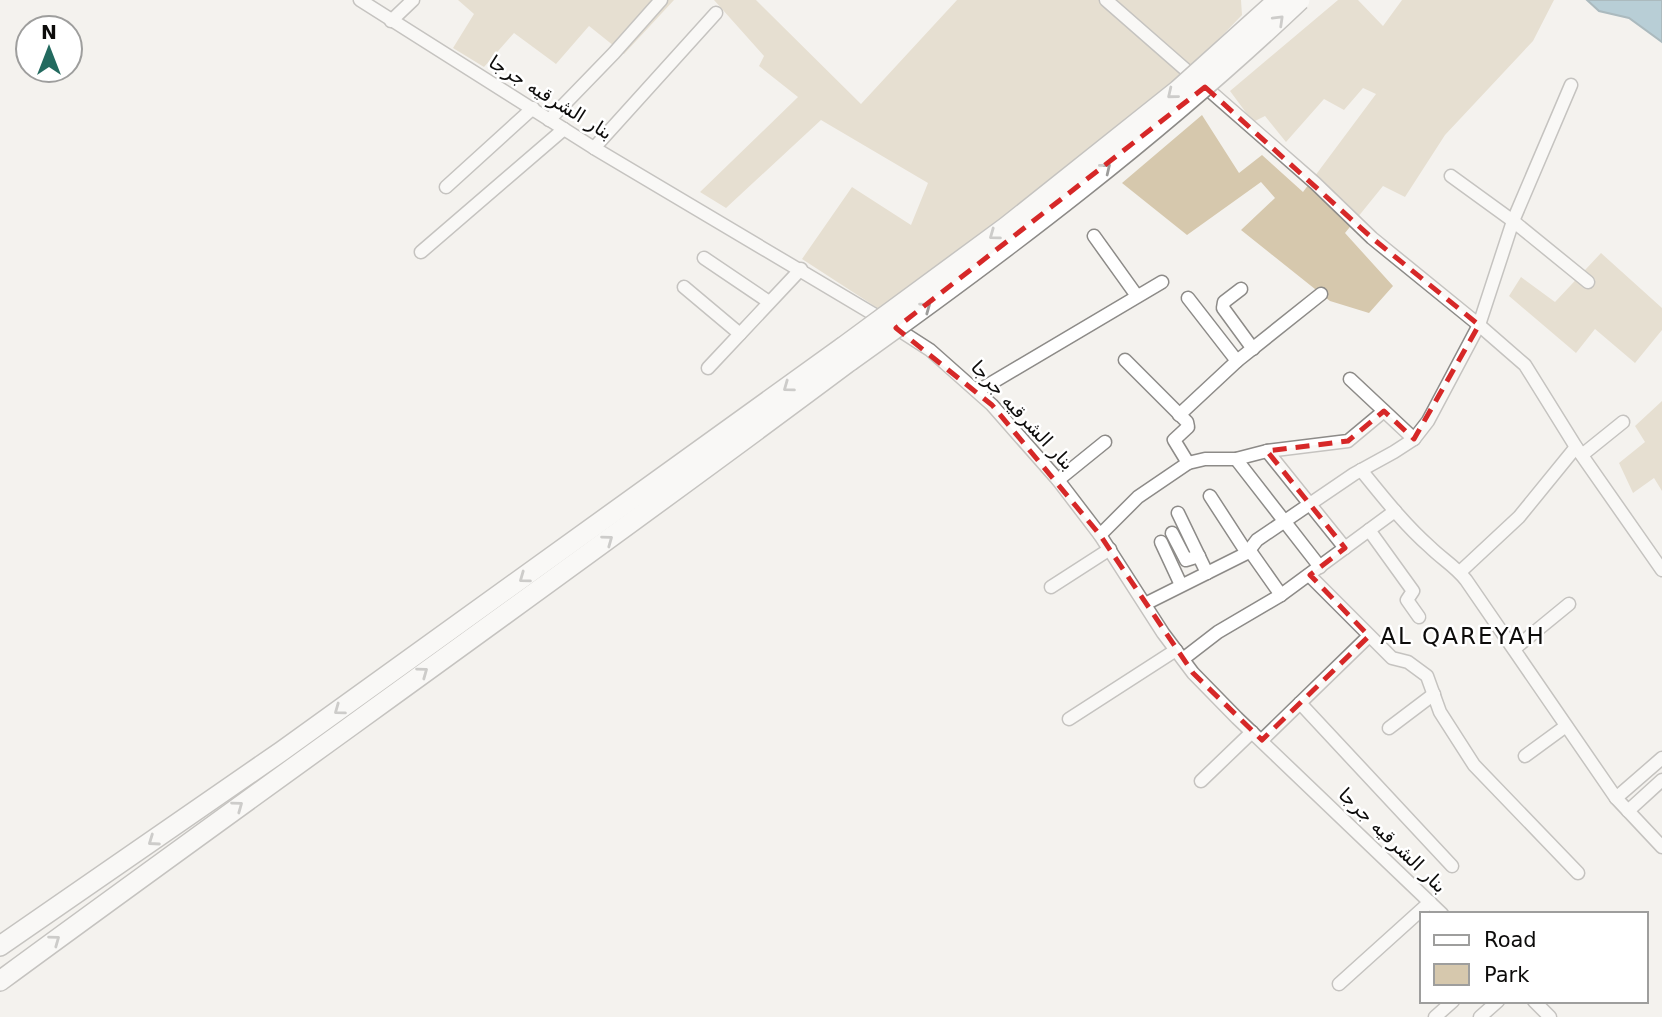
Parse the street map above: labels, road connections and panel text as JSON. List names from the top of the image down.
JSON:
{
  "streets": {
    "street": ["بنار الشرقيه جرجا"]
  },
  "districts": ["AL QAREYAH"],
  "legend": ["Road", "Park"],
  "north": "top"
}
